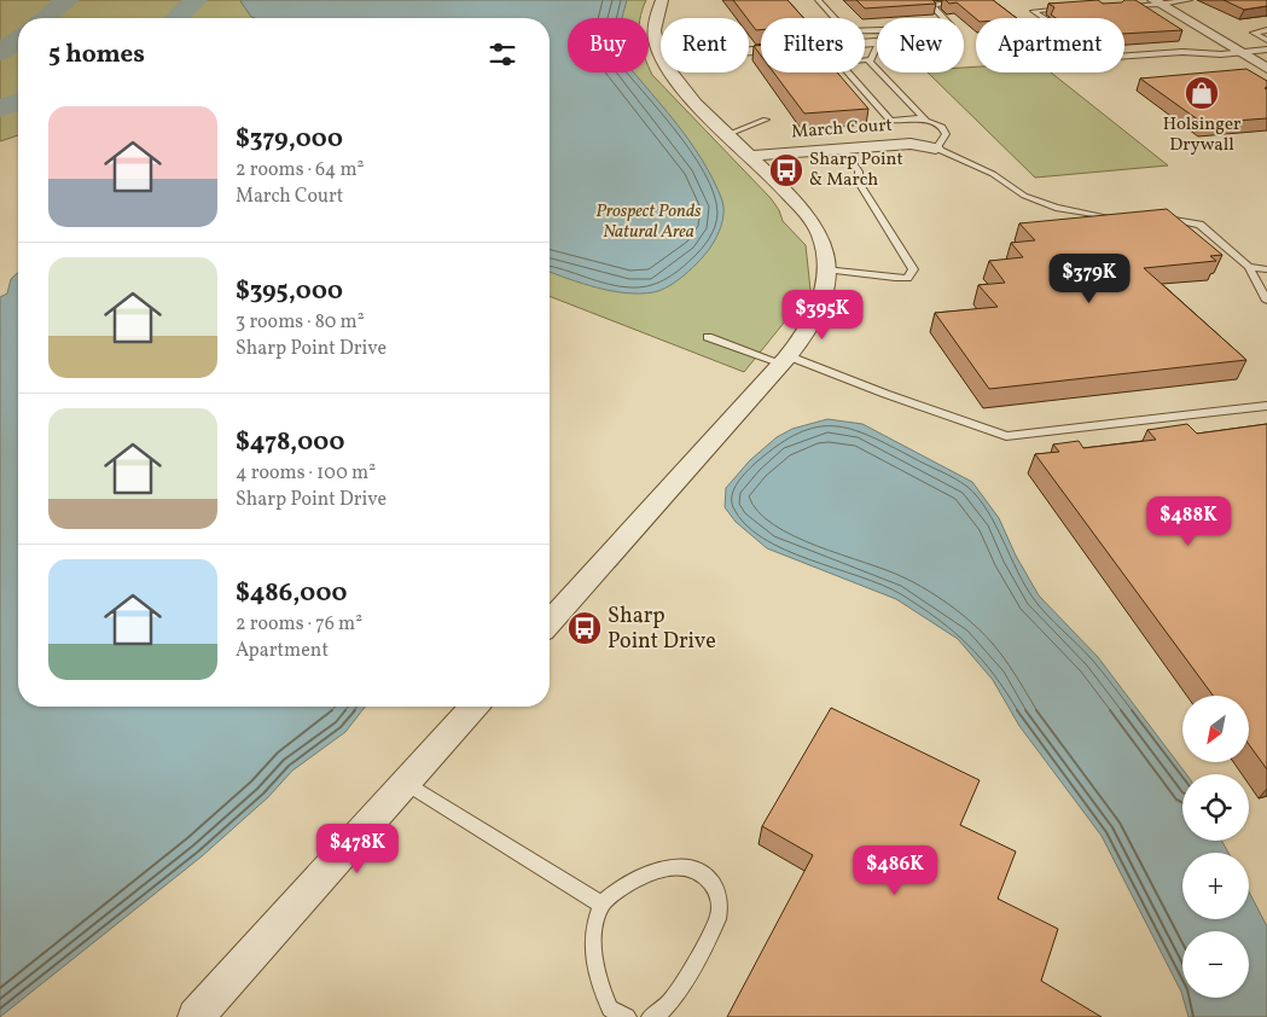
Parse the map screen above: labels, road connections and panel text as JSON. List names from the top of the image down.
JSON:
{
  "streets": {
    "street": ["March Court"]
  },
  "parks": ["Prospect Ponds Natural Area"],
  "places": {
    "shop": ["Holsinger Drywall"],
    "bus stop": ["Sharp Point & March", "Sharp Point Drive"]
  },
  "north": "bottom left",
  "page": {
    "chip": [
      "Buy",
      "Rent",
      "Filters",
      "New",
      "Apartment"
    ],
    "heading": "5 homes",
    "list": [
      {
        "name": "$379,000",
        "note": "2 rooms · 64 m² · March Court"
      },
      {
        "name": "$395,000",
        "note": "3 rooms · 80 m² · Sharp Point Drive"
      },
      {
        "name": "$478,000",
        "note": "4 rooms · 100 m² · Sharp Point Drive"
      },
      {
        "name": "$486,000",
        "note": "2 rooms · 76 m² · Apartment"
      }
    ],
    "price": [
      "$379K",
      "$395K",
      "$488K",
      "$478K",
      "$486K"
    ],
    "map_buttons": ["+", "−"]
  }
}
